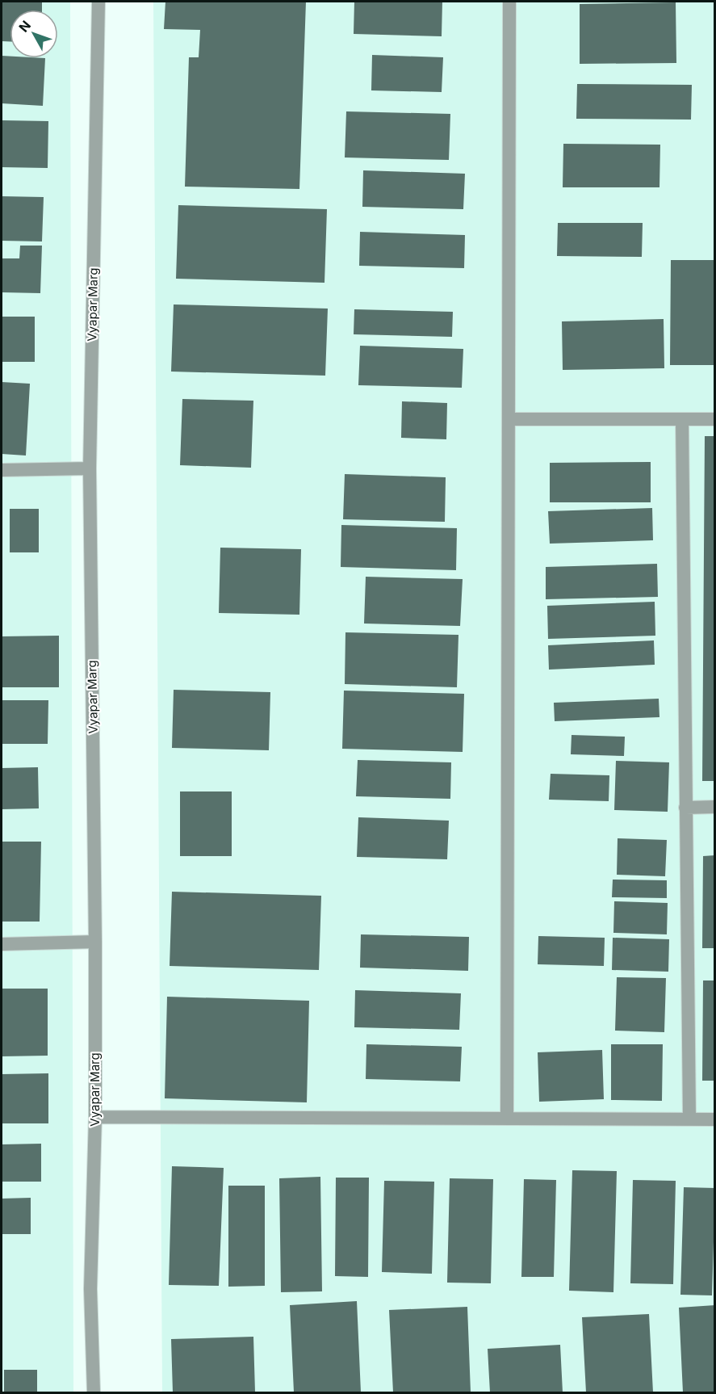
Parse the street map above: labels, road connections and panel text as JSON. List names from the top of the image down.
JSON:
{
  "streets": {
    "street": ["Vyapar Marg"]
  },
  "north": "top left"
}
